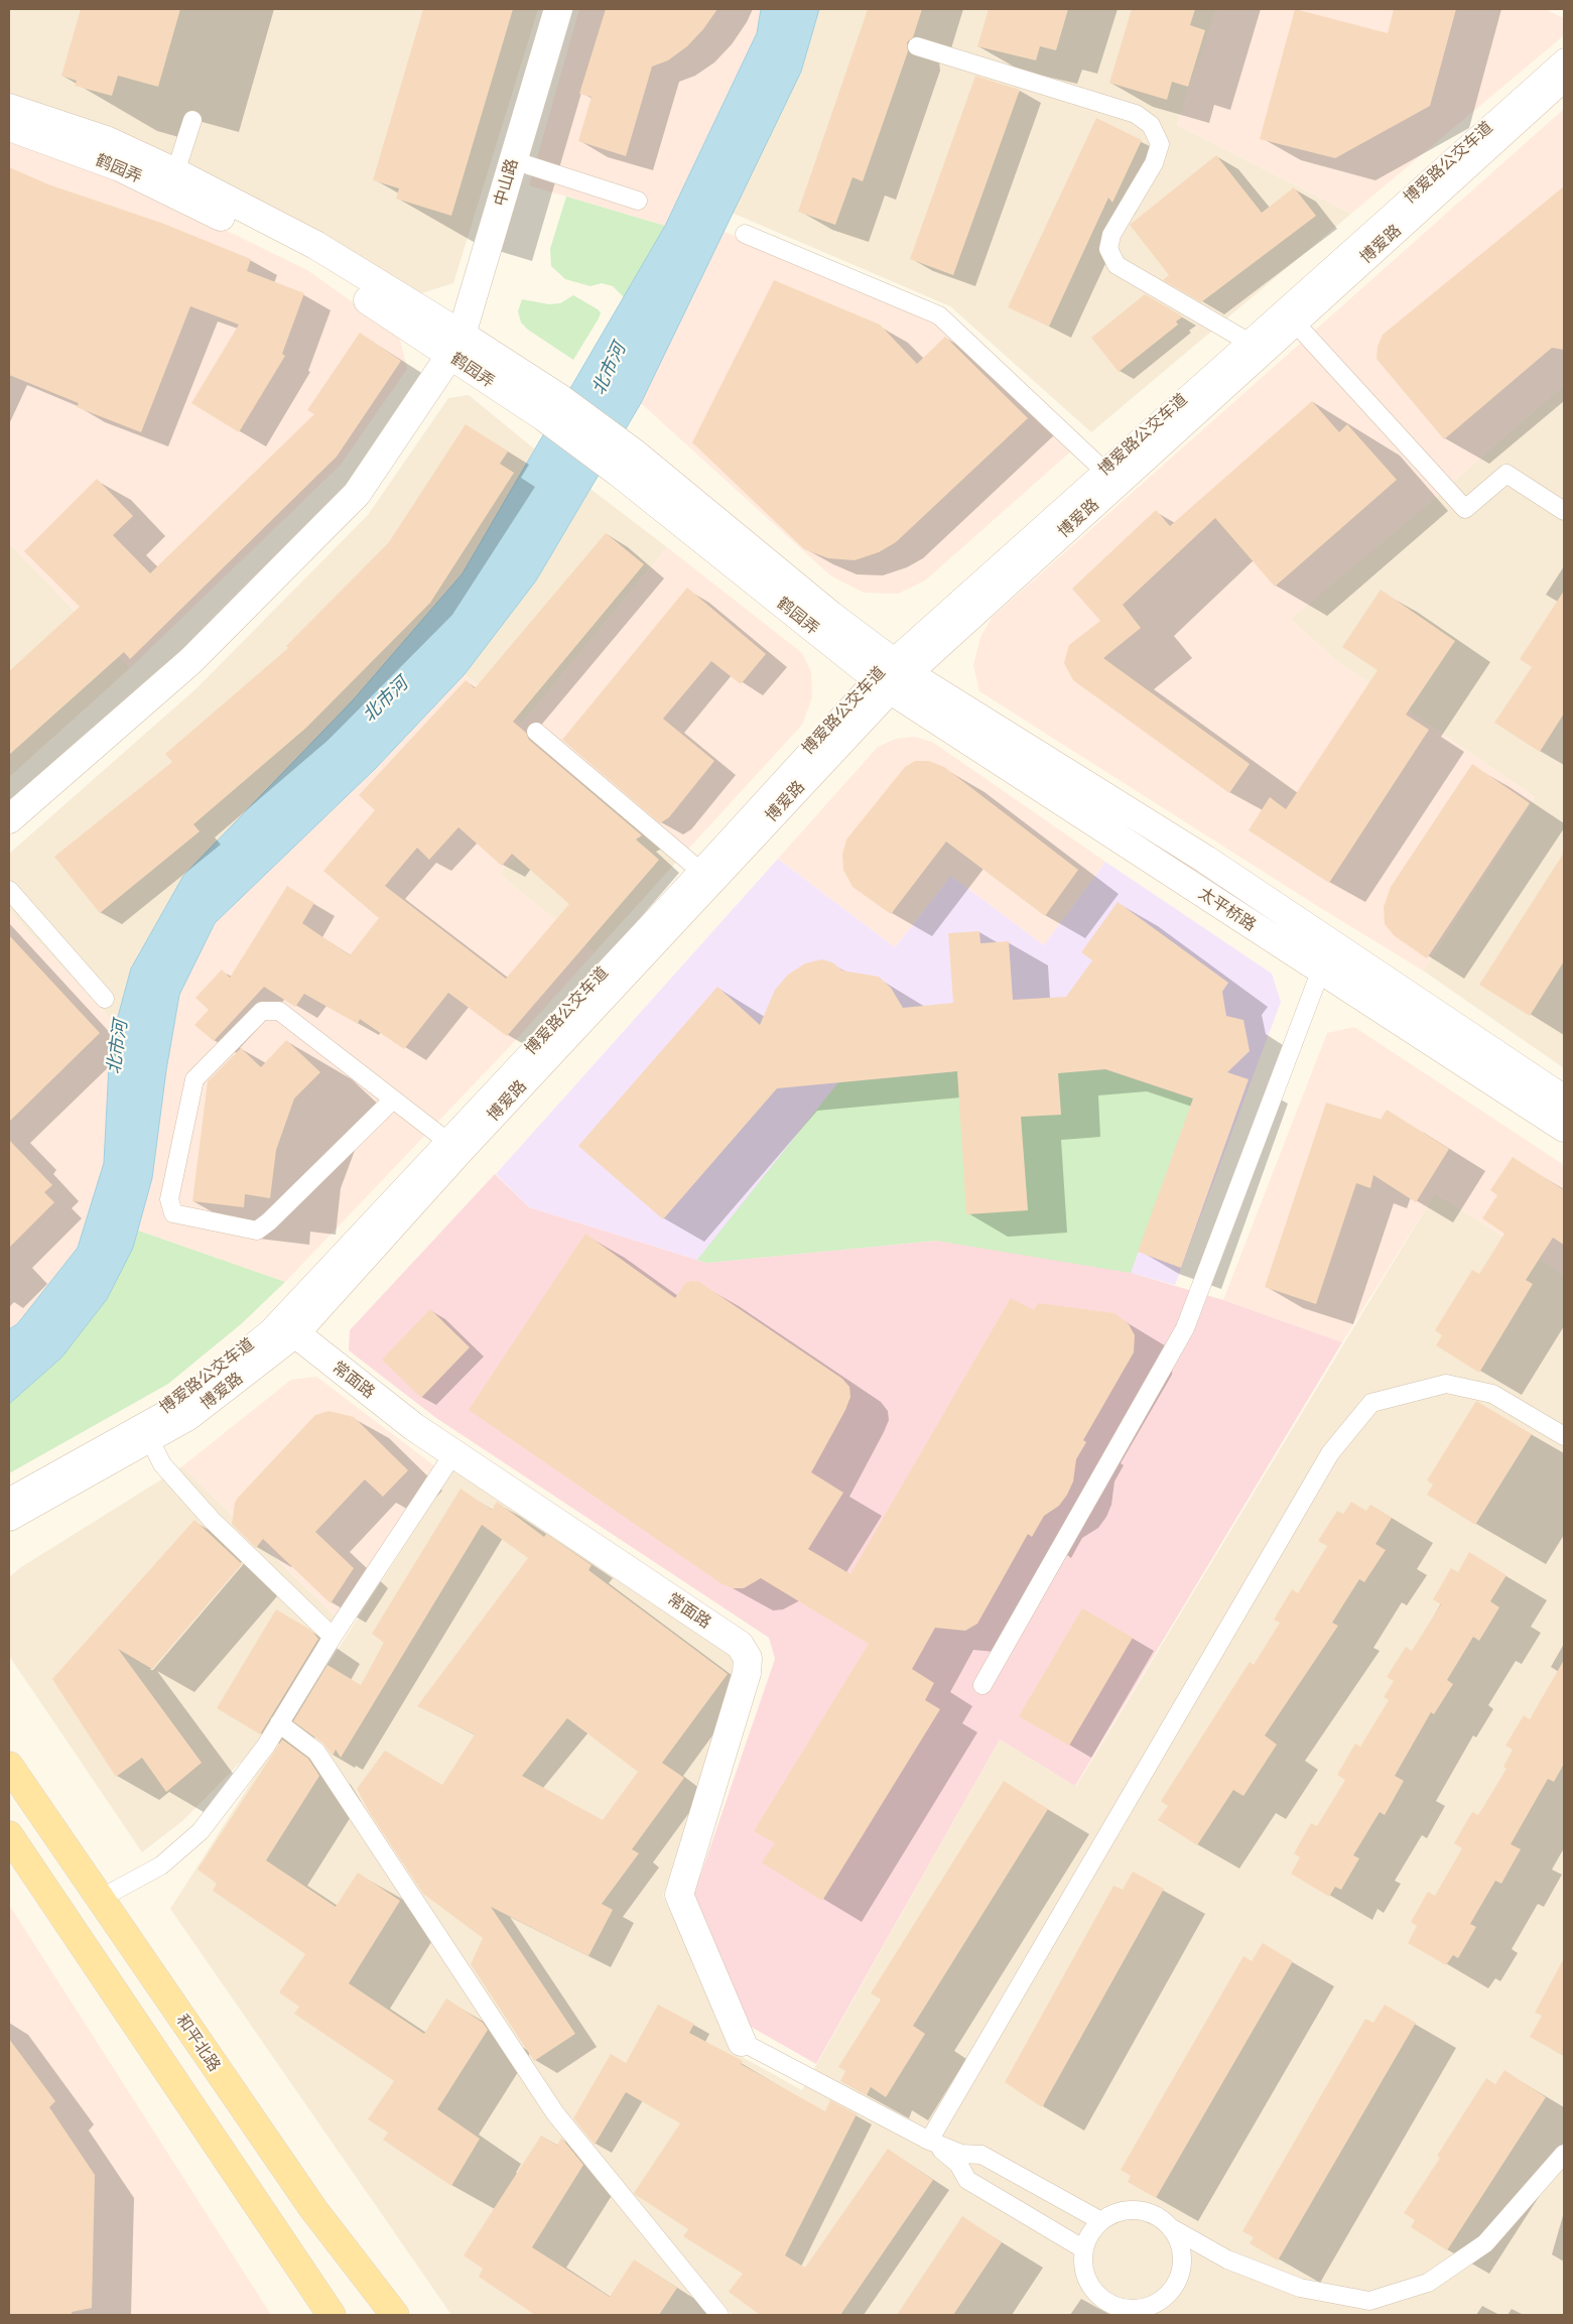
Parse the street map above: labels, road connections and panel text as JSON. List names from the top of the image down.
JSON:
{
  "streets": {
    "main road": [
      "鹤园弄",
      "中山路",
      "博爱路",
      "太平桥路",
      "常面路",
      "和平北路"
    ],
    "lane": ["博爱路公交车道"]
  },
  "crossings": [
    ["博爱路公交车道", "博爱路"],
    ["鹤园弄", "中山路"],
    ["鹤园弄", "博爱路"],
    ["鹤园弄", "太平桥路"],
    ["博爱路", "太平桥路"],
    ["博爱路", "常面路"]
  ],
  "water": ["北市河"]
}
